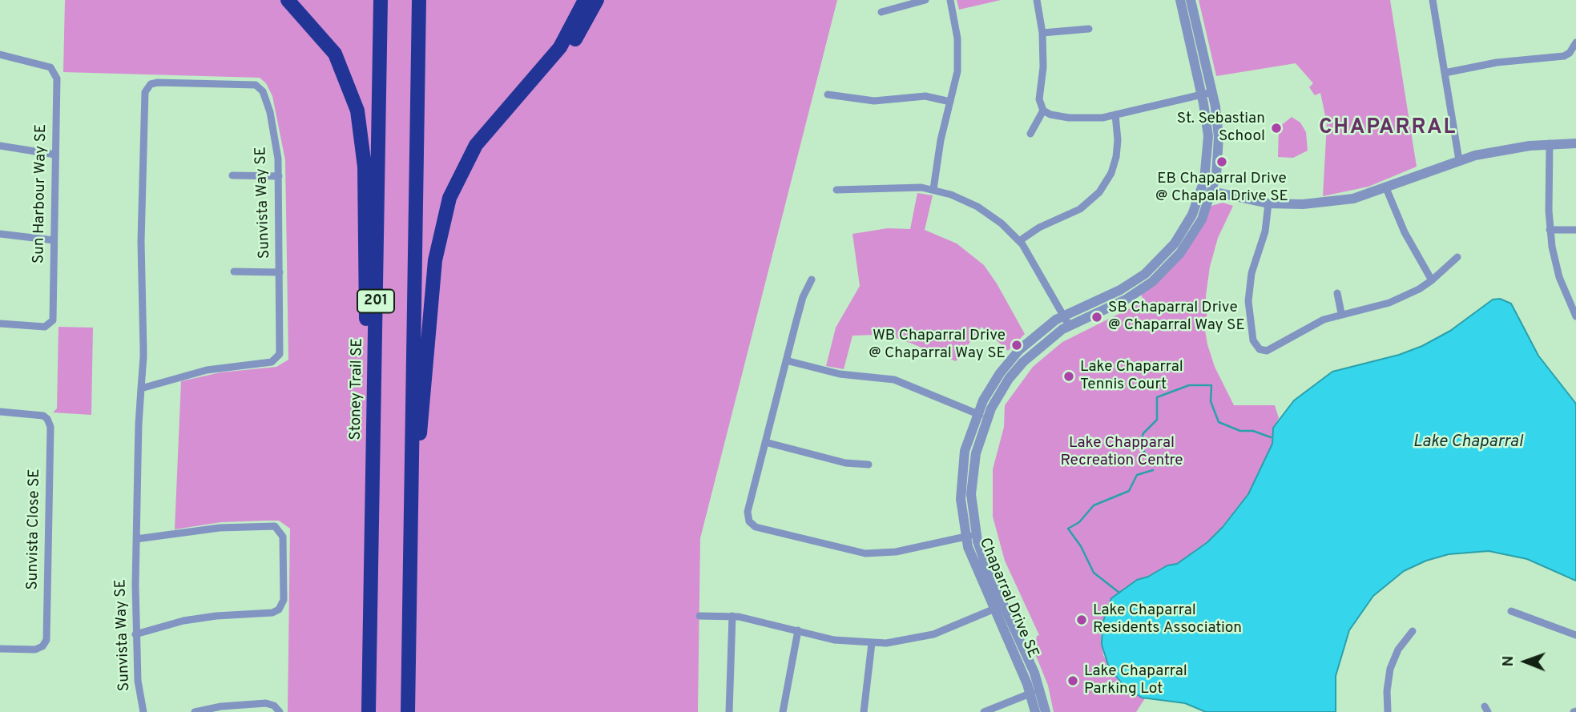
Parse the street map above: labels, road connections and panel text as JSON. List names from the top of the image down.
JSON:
{
  "streets": {
    "highway": ["201", "Stoney Trail SE"],
    "street": [
      "Sun Harbour Way SE",
      "Sunvista Way SE",
      "Sunvista Close SE",
      "Chaparral Drive SE"
    ]
  },
  "districts": ["CHAPARRAL"],
  "water": ["Lake Chaparral"],
  "parks": ["Lake Chapparal Recreation Centre"],
  "places": [
    "St. Sebastian School",
    "EB Chaparral Drive @ Chapala Drive SE",
    "SB Chaparral Drive @ Chaparral Way SE",
    "WB Chaparral Drive @ Chaparral Way SE",
    "Lake Chaparral Tennis Court",
    "Lake Chaparral Residents Association",
    "Lake Chaparral Parking Lot"
  ],
  "north": "left"
}
